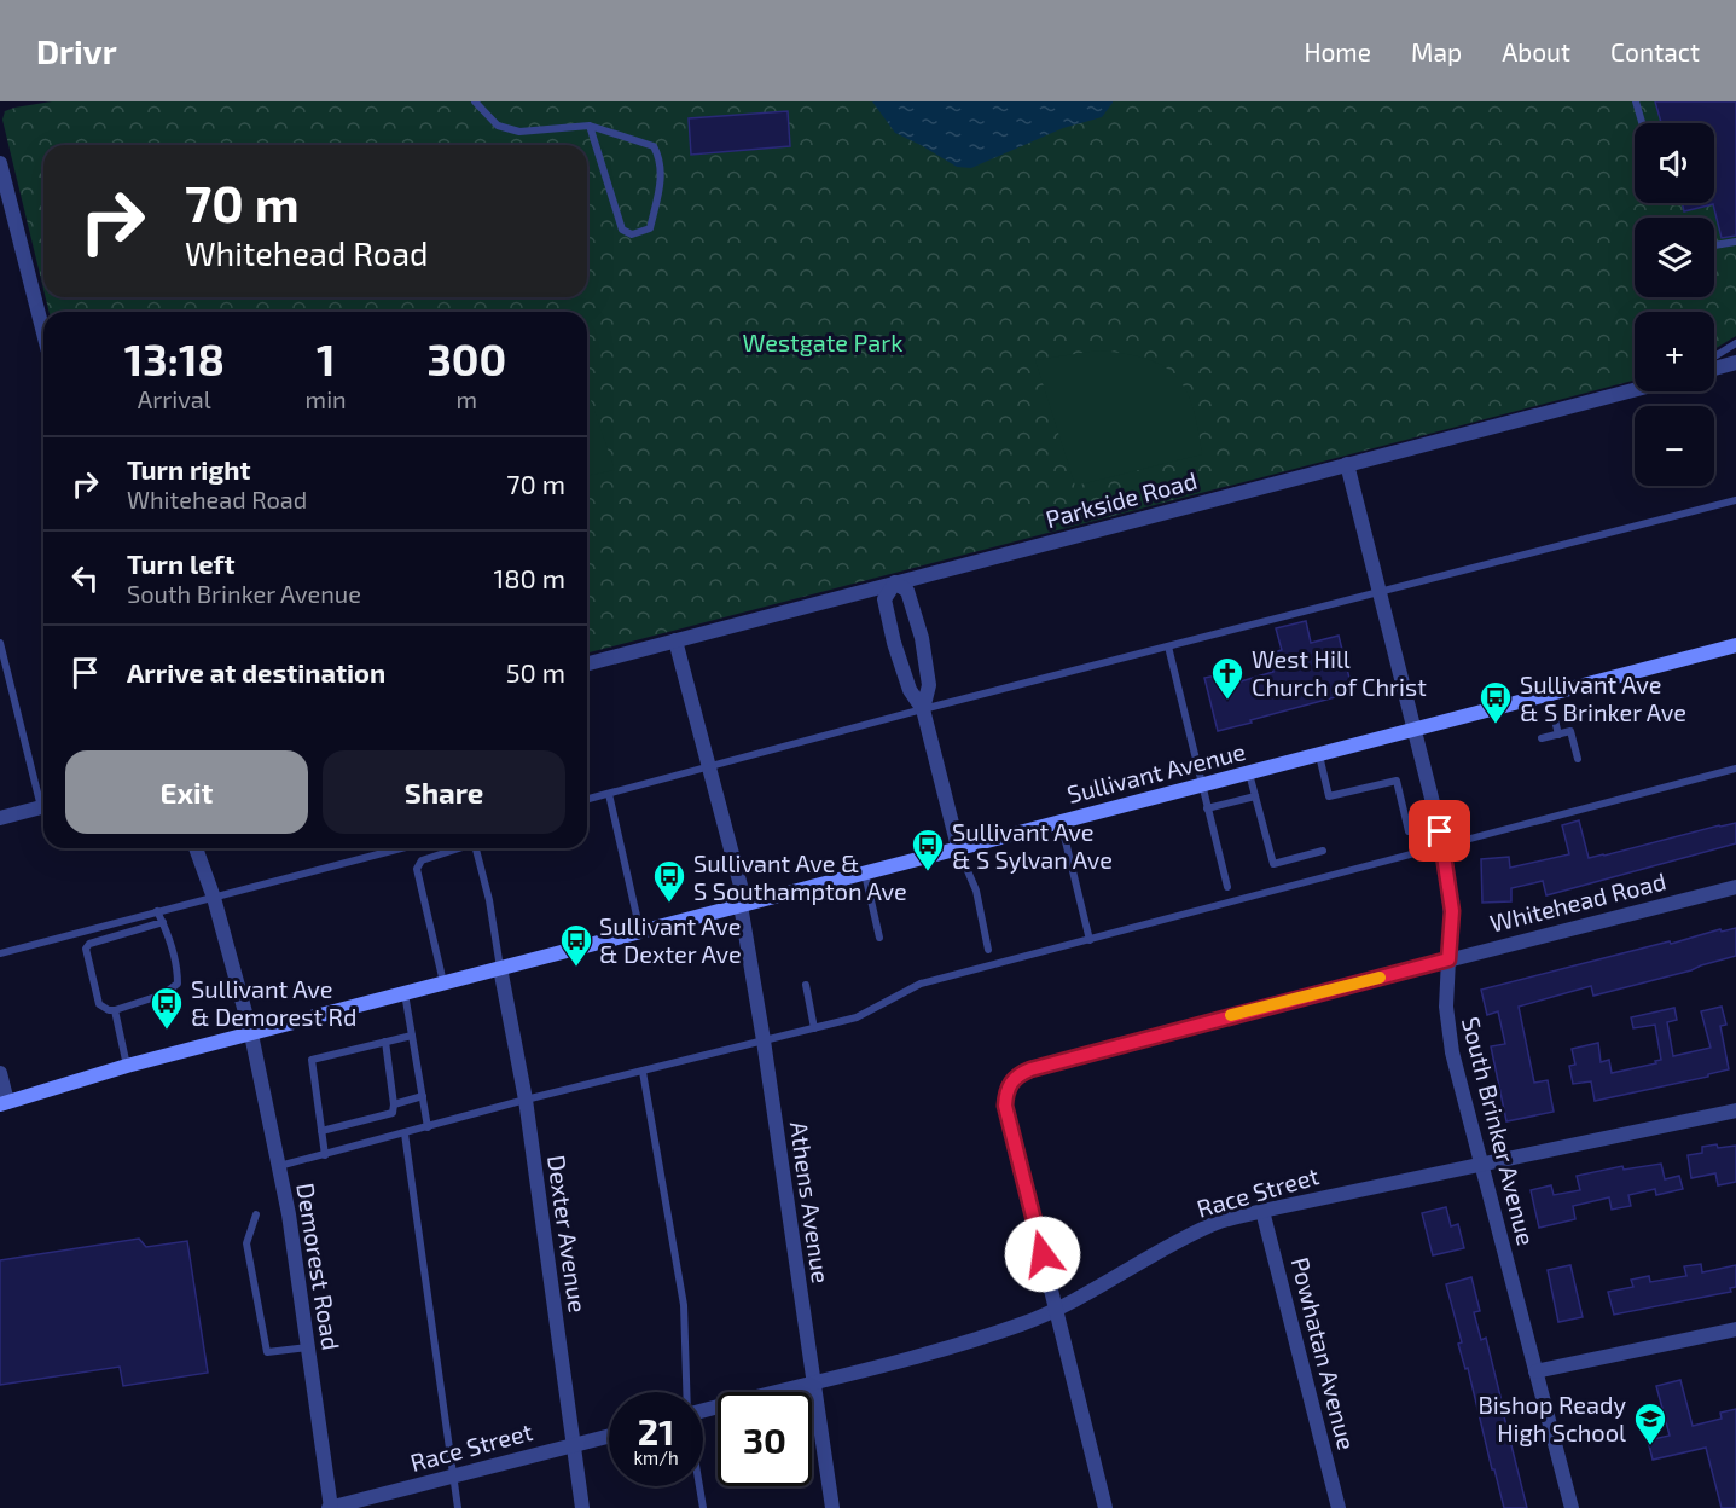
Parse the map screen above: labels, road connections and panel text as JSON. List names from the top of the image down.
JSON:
{
  "streets": {
    "main road": ["Sullivant Avenue"],
    "street": [
      "Parkside Road",
      "Whitehead Road",
      "South Brinker Avenue",
      "Race Street",
      "Athens Avenue",
      "Dexter Avenue",
      "Demorest Road",
      "Powhatan Avenue"
    ]
  },
  "crossings": [
    ["Parkside Road", "South Brinker Avenue"],
    ["Parkside Road", "Athens Avenue"],
    ["Sullivant Avenue", "South Brinker Avenue"],
    ["Sullivant Avenue", "Athens Avenue"],
    ["Sullivant Avenue", "Dexter Avenue"],
    ["Sullivant Avenue", "Demorest Road"],
    ["Whitehead Road", "South Brinker Avenue"],
    ["Whitehead Road", "Race Street"],
    ["South Brinker Avenue", "Race Street"],
    ["Race Street", "Athens Avenue"],
    ["Race Street", "Dexter Avenue"],
    ["Race Street", "Demorest Road"],
    ["Race Street", "Powhatan Avenue"]
  ],
  "parks": ["Westgate Park"],
  "places": {
    "church": ["West Hill Church of Christ"],
    "bus stop": [
      "Sullivant Ave & S Brinker Ave",
      "Sullivant Ave & S Sylvan Ave",
      "Sullivant Ave & S Southampton Ave",
      "Sullivant Ave & Dexter Ave",
      "Sullivant Ave & Demorest Rd"
    ],
    "school or university": ["Bishop Ready High School"]
  },
  "page": {
    "header": "Drivr",
    "nav": [
      "Home",
      "Map",
      "About",
      "Contact"
    ],
    "map_buttons": ["+", "−"],
    "turn": ["70 m", "Whitehead Road"],
    "eta": [
      "13:18",
      "Arrival",
      "1",
      "min",
      "300",
      "m"
    ],
    "list": [
      {
        "name": "Turn right",
        "note": "Whitehead Road",
        "value": "70 m"
      },
      {
        "name": "Turn left",
        "note": "South Brinker Avenue",
        "value": "180 m"
      },
      {
        "name": "Arrive at destination",
        "value": "50 m"
      }
    ],
    "buttons": ["Exit", "Share"],
    "speed": "21 km/h",
    "limit": "30"
  }
}
